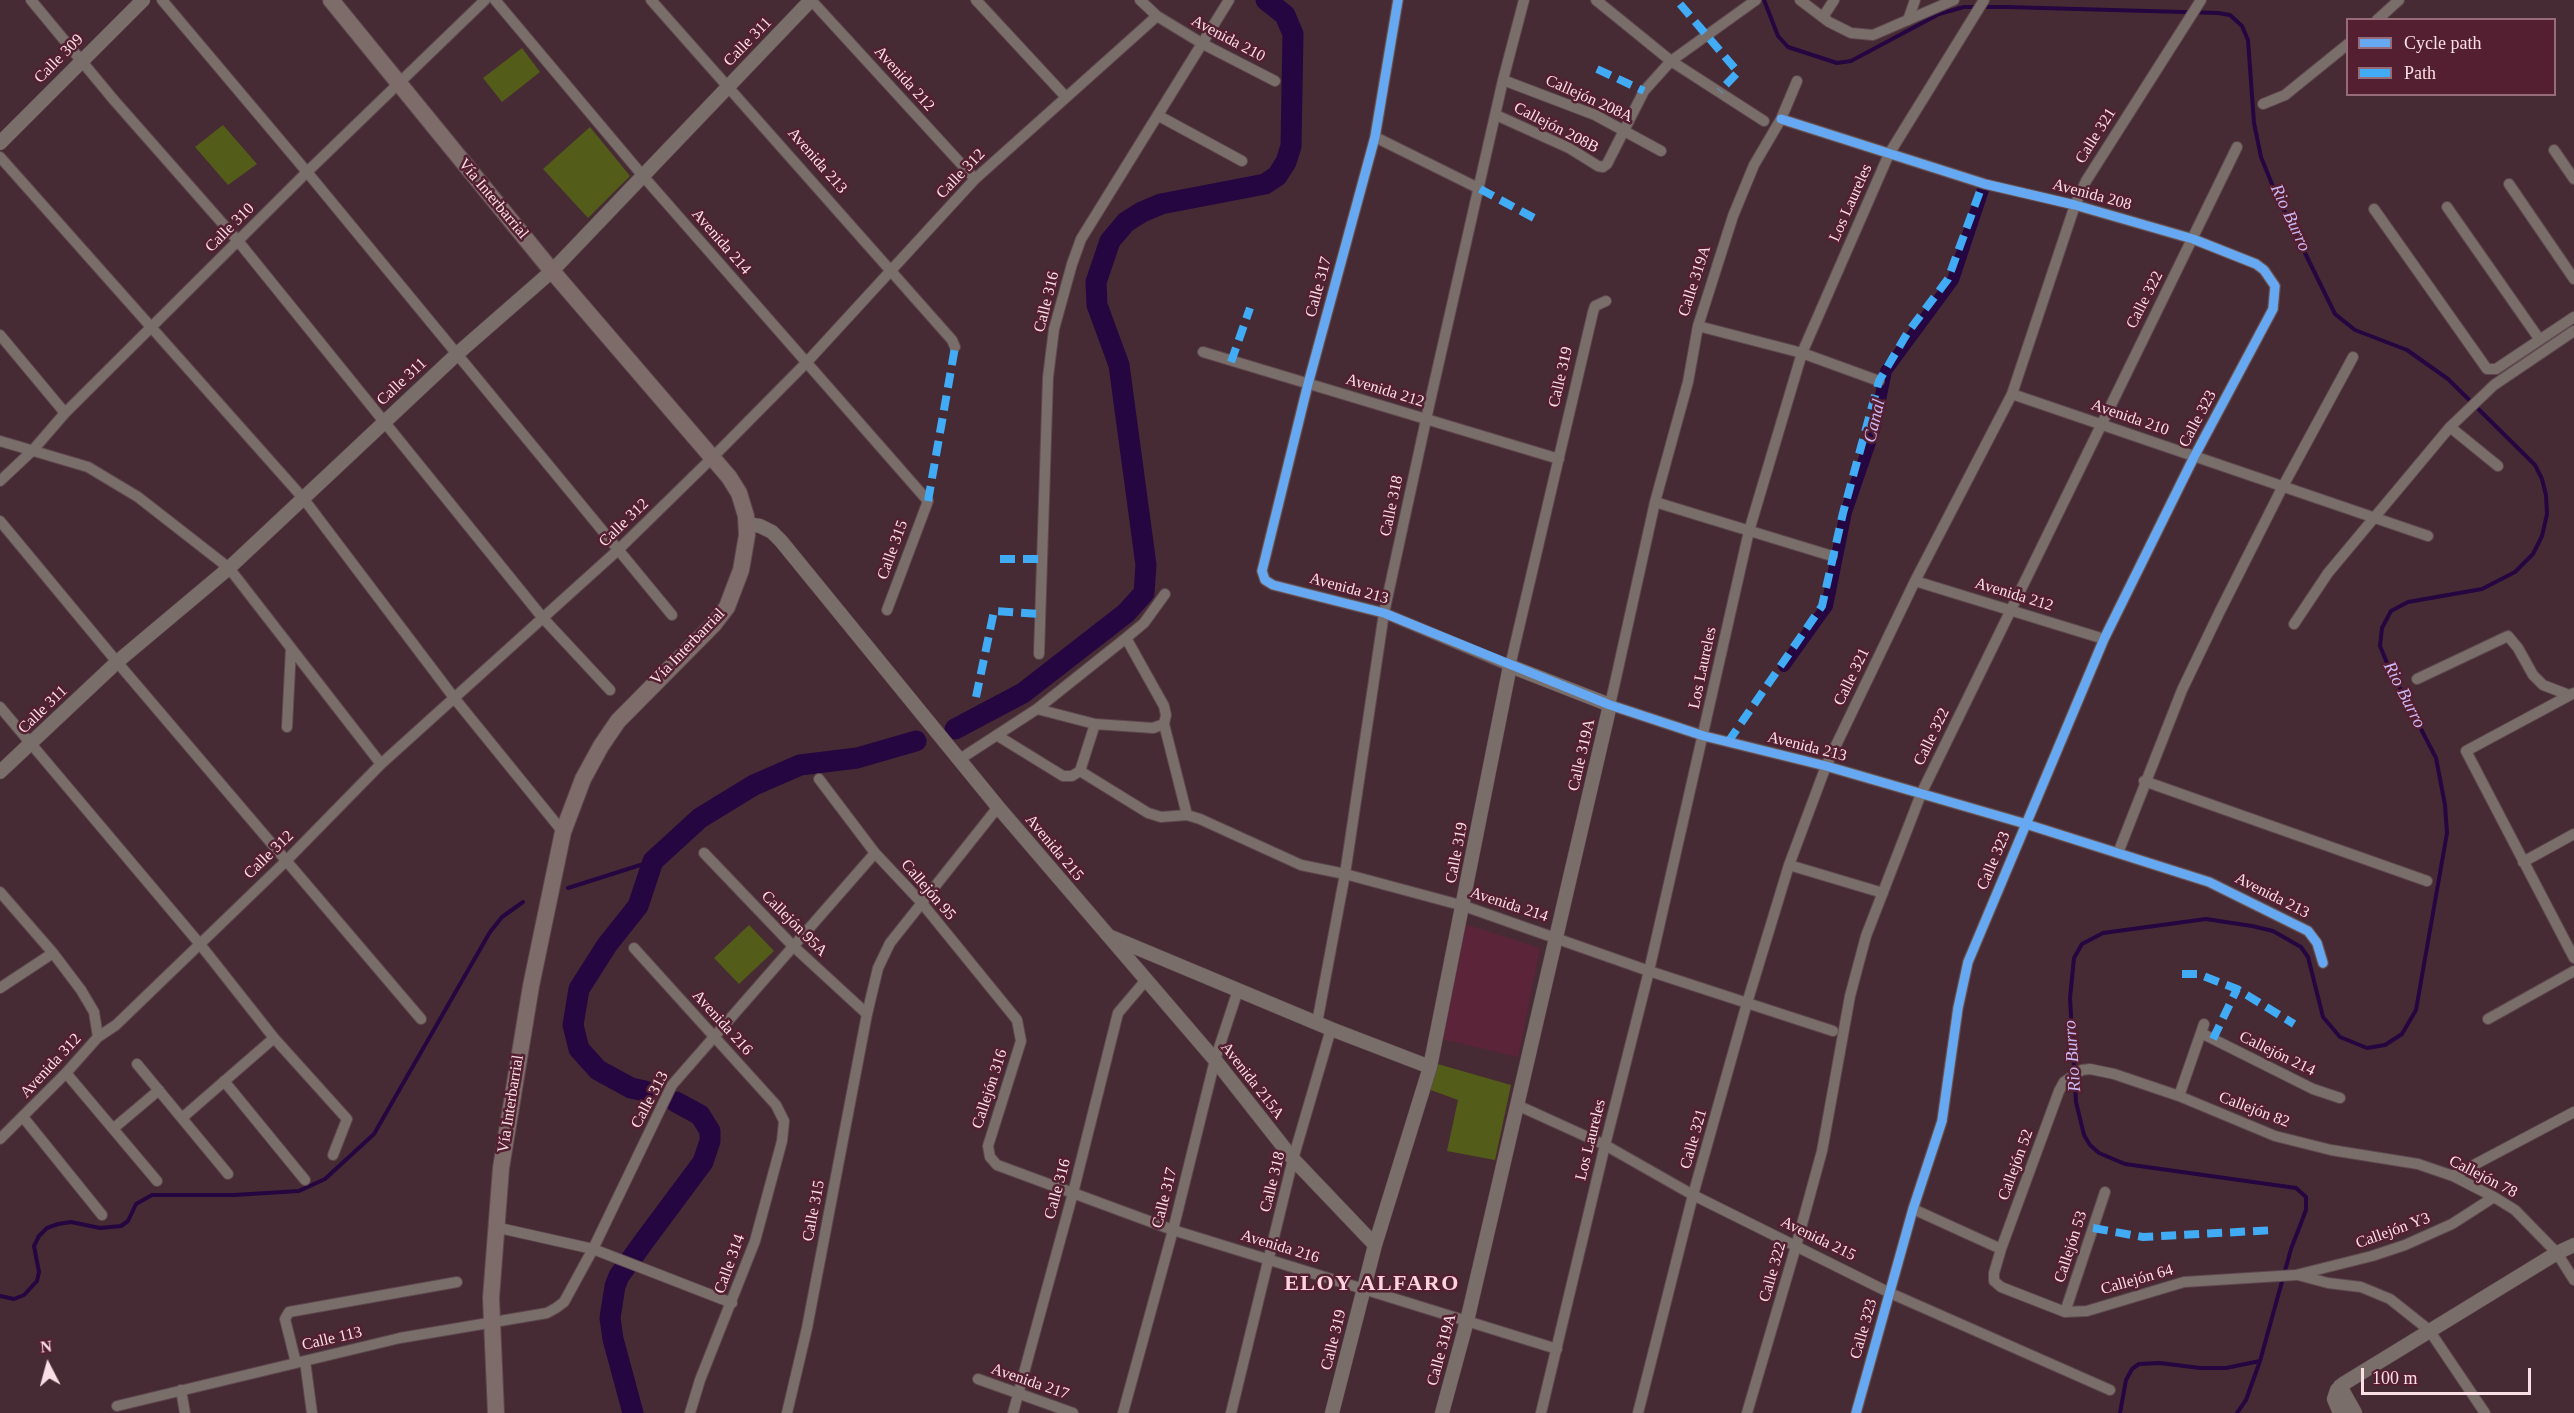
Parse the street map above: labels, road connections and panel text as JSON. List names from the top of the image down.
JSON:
{
  "streets": {
    "main road": ["Vía Interbarrial"],
    "street": [
      "Avenida 210",
      "Calle 311",
      "Calle 309",
      "Avenida 212",
      "Callejón 208A",
      "Callejón 208B",
      "Calle 321",
      "Avenida 213",
      "Calle 312",
      "Avenida 208",
      "Los Laureles",
      "Calle 310",
      "Avenida 214",
      "Calle 319A",
      "Calle 317",
      "Calle 322",
      "Calle 316",
      "Calle 319",
      "Calle 323",
      "Calle 318",
      "Calle 315",
      "Avenida 215",
      "Callejón 95",
      "Callejón 95A",
      "Avenida 216",
      "Callejón 214",
      "Avenida 312",
      "Avenida 215A",
      "Callejón 316",
      "Calle 313",
      "Callejón 82",
      "Callejón 52",
      "Callejón 78",
      "Callejón Y3",
      "Callejón 53",
      "Calle 314",
      "Callejón 64",
      "Calle 113",
      "Avenida 217"
    ]
  },
  "crossings": [
    ["Avenida 210", "Calle 321"],
    ["Avenida 210", "Calle 312"],
    ["Avenida 210", "Calle 322"],
    ["Avenida 210", "Calle 316"],
    ["Avenida 210", "Calle 323"],
    ["Calle 311", "Avenida 212"],
    ["Calle 311", "Avenida 213"],
    ["Calle 311", "Vía Interbarrial"],
    ["Calle 311", "Avenida 214"],
    ["Avenida 212", "Calle 321"],
    ["Avenida 212", "Calle 312"],
    ["Avenida 212", "Calle 317"],
    ["Avenida 212", "Calle 322"],
    ["Avenida 212", "Calle 319"],
    ["Avenida 212", "Calle 323"],
    ["Avenida 212", "Calle 318"],
    ["Callejón 208A", "Callejón 208B"],
    ["Callejón 208A", "Calle 318"],
    ["Callejón 208B", "Calle 318"],
    ["Calle 321", "Avenida 213"],
    ["Calle 321", "Avenida 208"],
    ["Calle 321", "Avenida 214"],
    ["Calle 321", "Avenida 215"],
    ["Avenida 213", "Calle 312"],
    ["Avenida 213", "Los Laureles"],
    ["Avenida 213", "Calle 319A"],
    ["Avenida 213", "Calle 317"],
    ["Avenida 213", "Calle 322"],
    ["Avenida 213", "Calle 319"],
    ["Avenida 213", "Calle 323"],
    ["Avenida 213", "Calle 318"],
    ["Calle 312", "Vía Interbarrial"],
    ["Calle 312", "Avenida 214"],
    ["Calle 312", "Avenida 312"],
    ["Avenida 208", "Los Laureles"],
    ["Avenida 208", "Calle 319A"],
    ["Avenida 208", "Calle 322"],
    ["Avenida 208", "Calle 323"],
    ["Vía Interbarrial", "Calle 310"],
    ["Vía Interbarrial", "Avenida 215"],
    ["Vía Interbarrial", "Calle 313"],
    ["Vía Interbarrial", "Calle 113"],
    ["Los Laureles", "Avenida 214"],
    ["Los Laureles", "Avenida 215"],
    ["Los Laureles", "Avenida 216"],
    ["Avenida 214", "Calle 319A"],
    ["Avenida 214", "Calle 319"],
    ["Avenida 214", "Calle 318"],
    ["Avenida 214", "Calle 315"],
    ["Calle 319A", "Avenida 215"],
    ["Calle 319A", "Avenida 216"],
    ["Calle 317", "Avenida 215"],
    ["Calle 317", "Avenida 216"],
    ["Calle 317", "Avenida 215A"],
    ["Calle 322", "Avenida 215"],
    ["Calle 316", "Avenida 216"],
    ["Calle 316", "Avenida 215A"],
    ["Calle 316", "Avenida 217"],
    ["Calle 319", "Avenida 215"],
    ["Calle 319", "Avenida 216"],
    ["Calle 319", "Avenida 215A"],
    ["Calle 323", "Avenida 215"],
    ["Calle 318", "Avenida 215"],
    ["Calle 318", "Avenida 216"],
    ["Calle 318", "Avenida 215A"],
    ["Calle 315", "Avenida 215"],
    ["Calle 315", "Callejón 95"],
    ["Calle 315", "Callejón 95A"],
    ["Avenida 215", "Avenida 215A"],
    ["Callejón 95", "Callejón 316"],
    ["Callejón 95", "Calle 313"],
    ["Callejón 95A", "Calle 313"],
    ["Avenida 216", "Callejón 316"],
    ["Avenida 216", "Calle 313"],
    ["Avenida 216", "Calle 314"],
    ["Callejón 214", "Callejón 82"],
    ["Calle 313", "Calle 113"],
    ["Callejón 82", "Callejón 52"],
    ["Callejón 82", "Callejón 78"],
    ["Callejón 52", "Callejón 64"],
    ["Callejón 78", "Callejón Y3"],
    ["Callejón Y3", "Callejón 64"],
    ["Callejón 53", "Callejón 64"]
  ],
  "districts": ["ELOY ALFARO"],
  "water": ["Rio Burro", "Canal"],
  "legend": ["Cycle path", "Path"],
  "scale_bar": "100 m",
  "north": "top"
}
